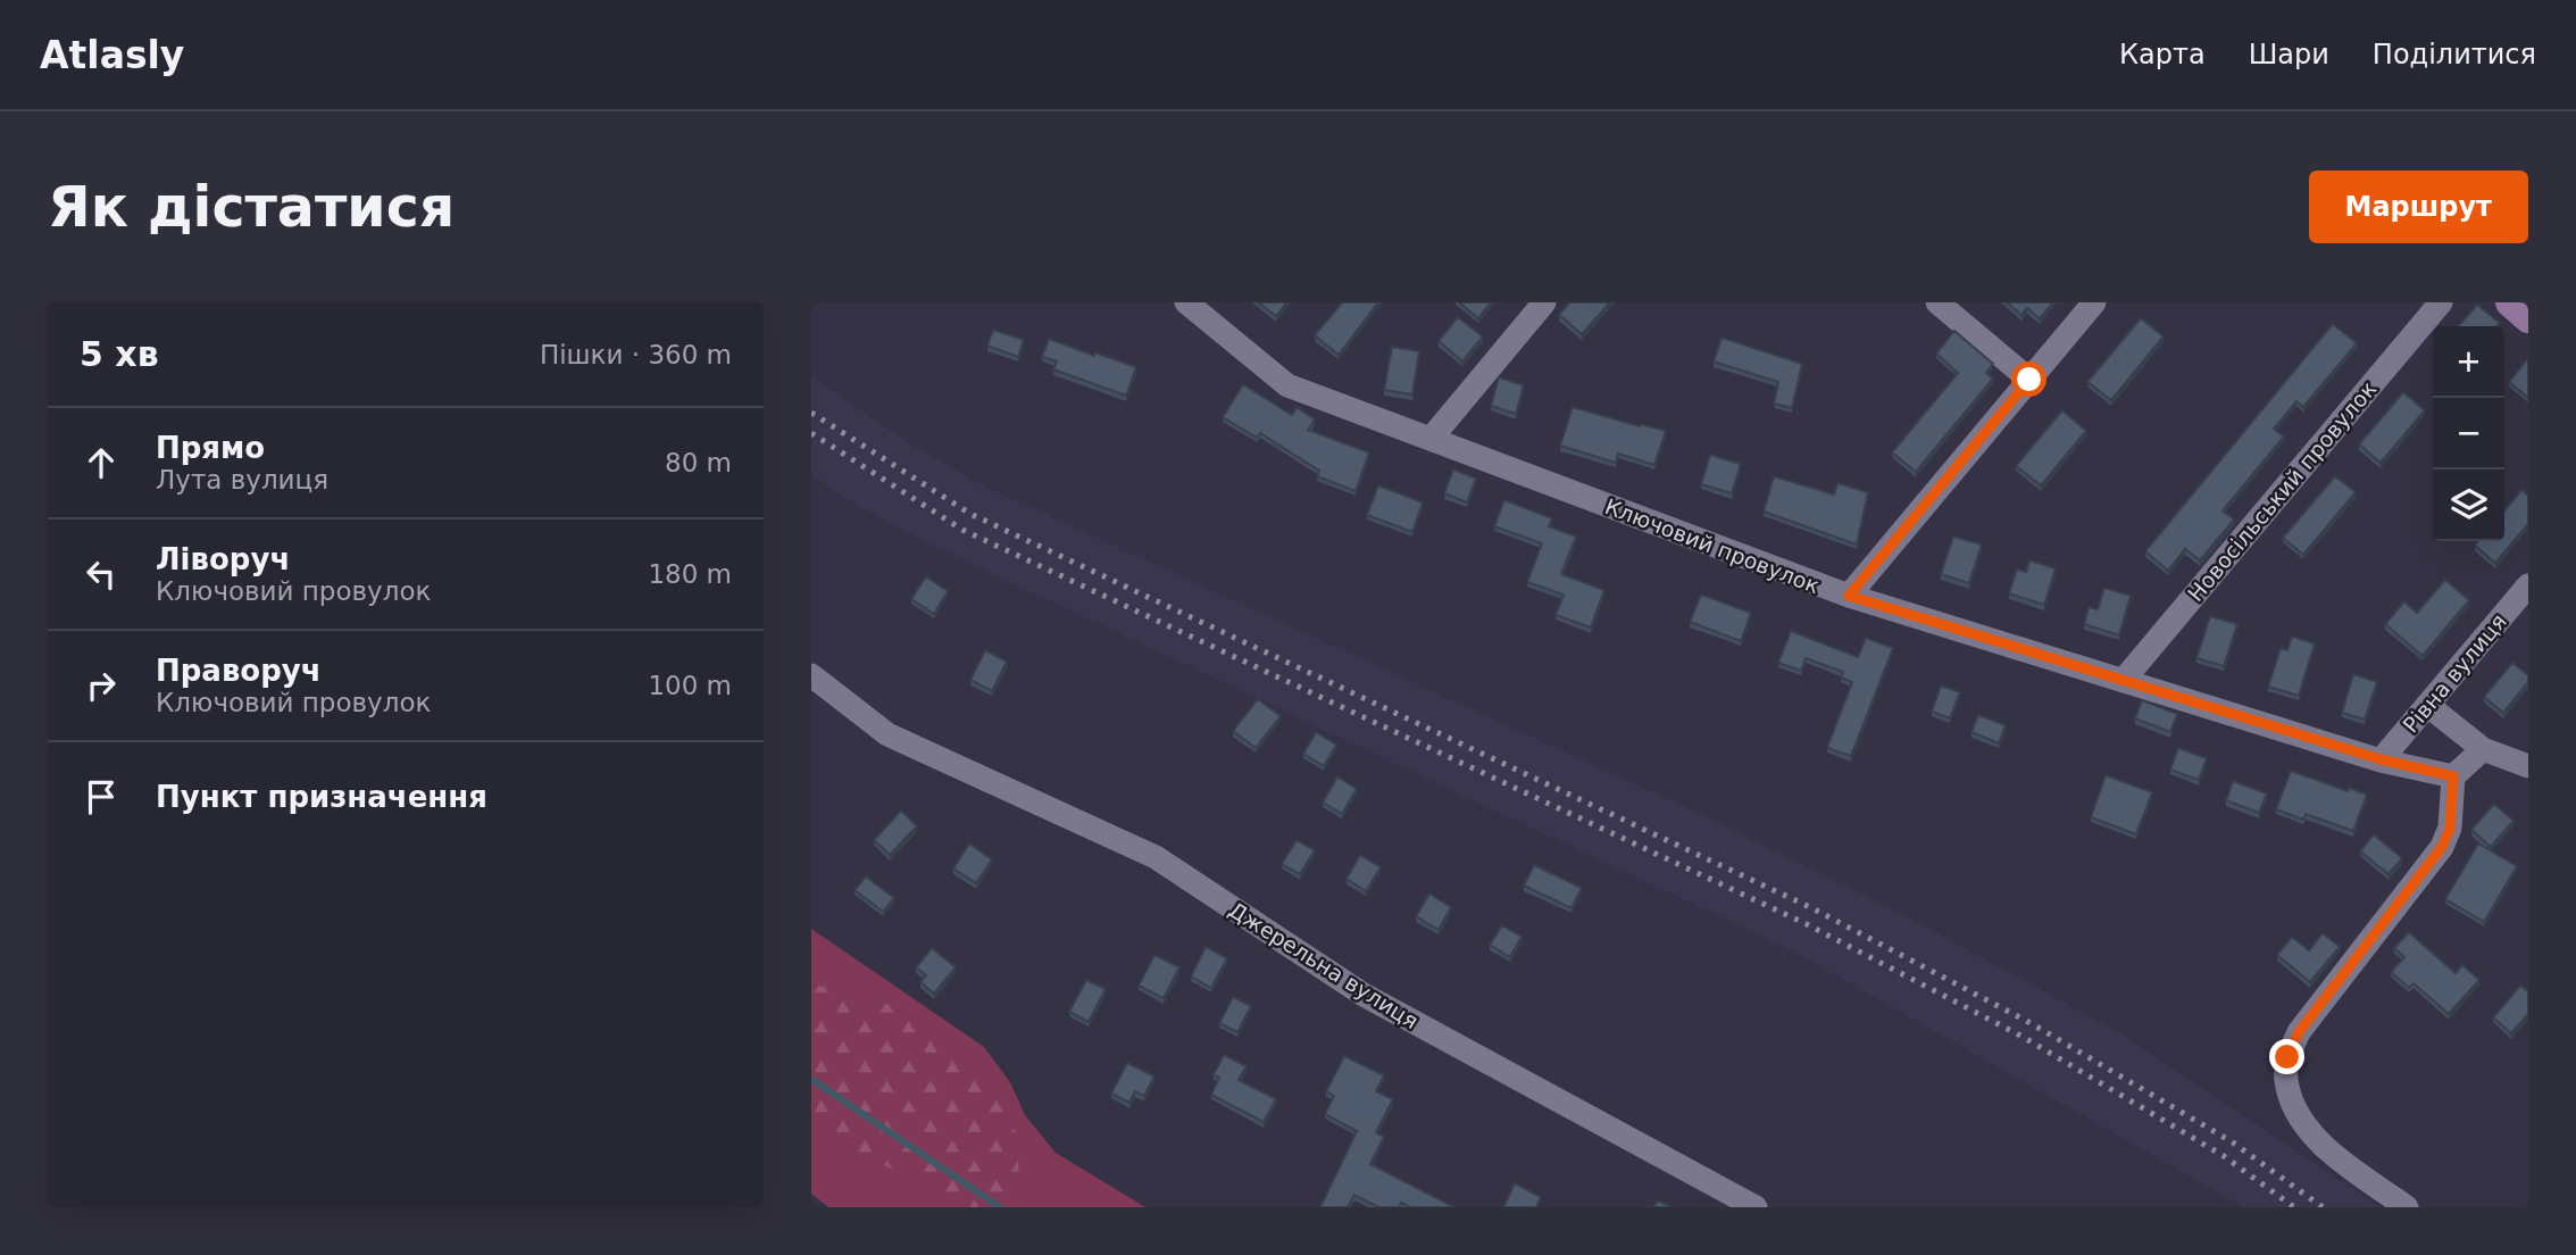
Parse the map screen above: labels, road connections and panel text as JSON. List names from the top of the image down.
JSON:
{
  "streets": {
    "street": [
      "Новосільський провулок",
      "Ключовий провулок",
      "Рівна вулиця",
      "Джерельна вулиця"
    ]
  },
  "crossings": [
    ["Новосільський провулок", "Ключовий провулок"],
    ["Ключовий провулок", "Рівна вулиця"]
  ],
  "page": {
    "header": "Atlasly",
    "nav": ["Карта", "Шари", "Поділитися"],
    "buttons": "Маршрут",
    "title": "Як дістатися",
    "heading": ["5 хв", "Пішки · 360 m"],
    "map_buttons": ["+", "−"],
    "list": [
      ["Прямо", "Лута вулиця", "80 m"],
      ["Ліворуч", "Ключовий провулок", "180 m"],
      ["Праворуч", "Ключовий провулок", "100 m"],
      "Пункт призначення"
    ]
  }
}
